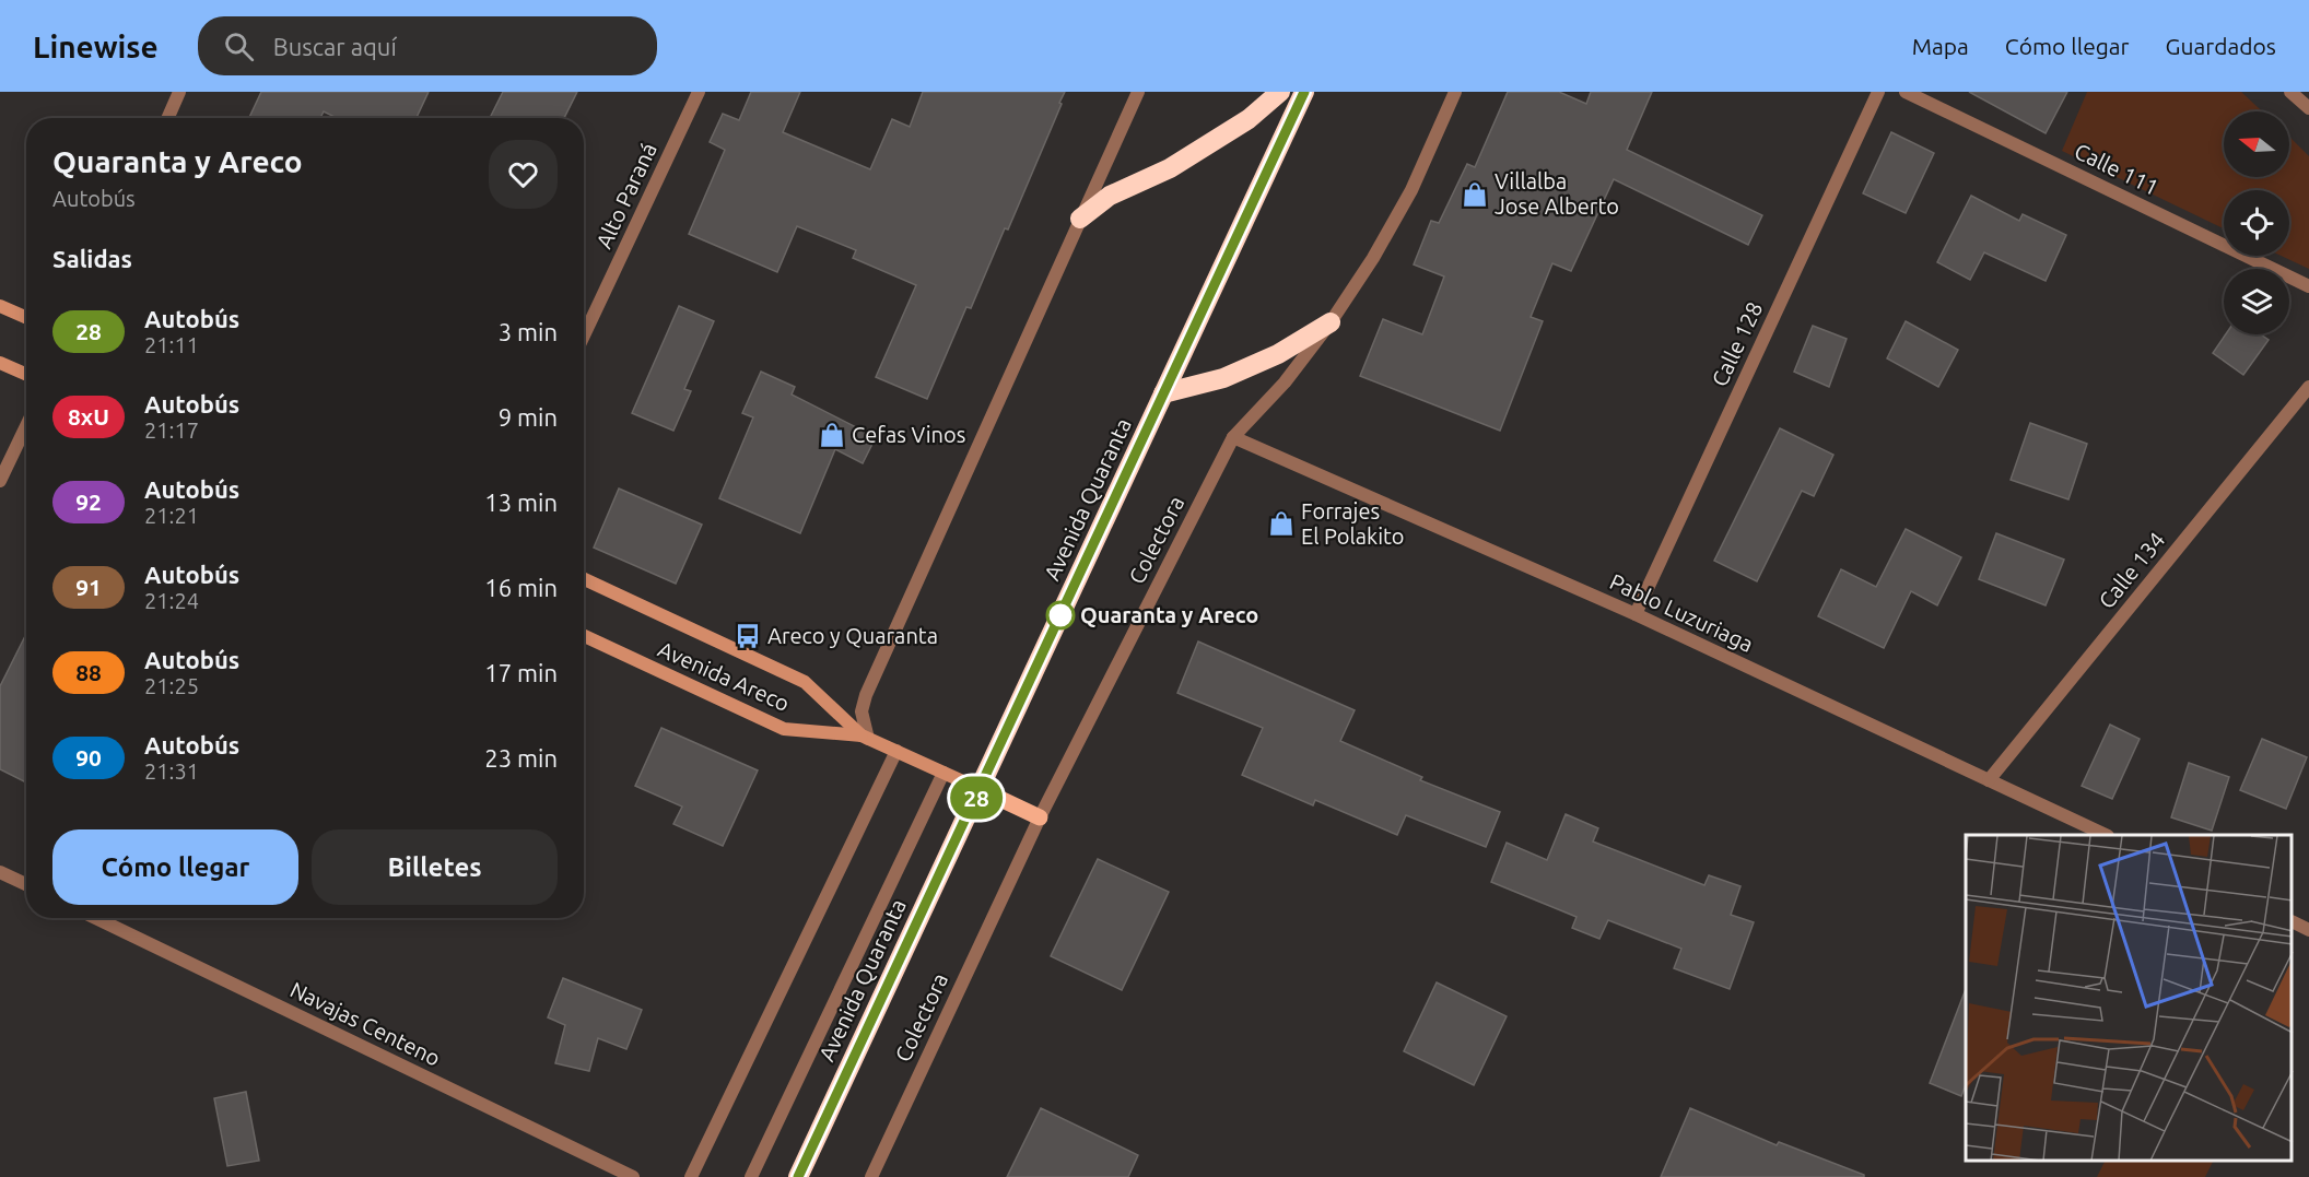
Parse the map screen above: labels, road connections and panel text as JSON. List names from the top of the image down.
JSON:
{
  "streets": {
    "highway": ["Avenida Quaranta"],
    "main road": ["Avenida Areco"],
    "street": [
      "Calle 111",
      "Alto Paraná",
      "Calle 128",
      "Colectora",
      "Calle 134",
      "Pablo Luzuriaga",
      "Navajas Centeno"
    ]
  },
  "crossings": [
    ["Calle 128", "Pablo Luzuriaga"],
    ["Avenida Quaranta", "Avenida Areco"],
    ["Colectora", "Pablo Luzuriaga"],
    ["Calle 134", "Pablo Luzuriaga"]
  ],
  "places": {
    "shop": ["Villalba Jose Alberto", "Cefas Vinos", "Forrajes El Polakito"],
    "other": ["Quaranta y Areco"],
    "bus stop": ["Areco y Quaranta"]
  },
  "lines": ["bus line 28"],
  "north": "left",
  "page": {
    "header": "Linewise",
    "search": "Buscar aquí",
    "nav": ["Mapa", "Cómo llegar", "Guardados"],
    "on_map": "28",
    "heading": [
      ["Quaranta y Areco", "Autobús"],
      "Salidas"
    ],
    "list": [
      {
        "mark": "28",
        "name": "Autobús",
        "note": "21:11",
        "value": "3 min"
      },
      {
        "mark": "8xU",
        "name": "Autobús",
        "note": "21:17",
        "value": "9 min"
      },
      {
        "mark": "92",
        "name": "Autobús",
        "note": "21:21",
        "value": "13 min"
      },
      {
        "mark": "91",
        "name": "Autobús",
        "note": "21:24",
        "value": "16 min"
      },
      {
        "mark": "88",
        "name": "Autobús",
        "note": "21:25",
        "value": "17 min"
      },
      {
        "mark": "90",
        "name": "Autobús",
        "note": "21:31",
        "value": "23 min"
      }
    ],
    "buttons": ["Cómo llegar", "Billetes"]
  }
}
